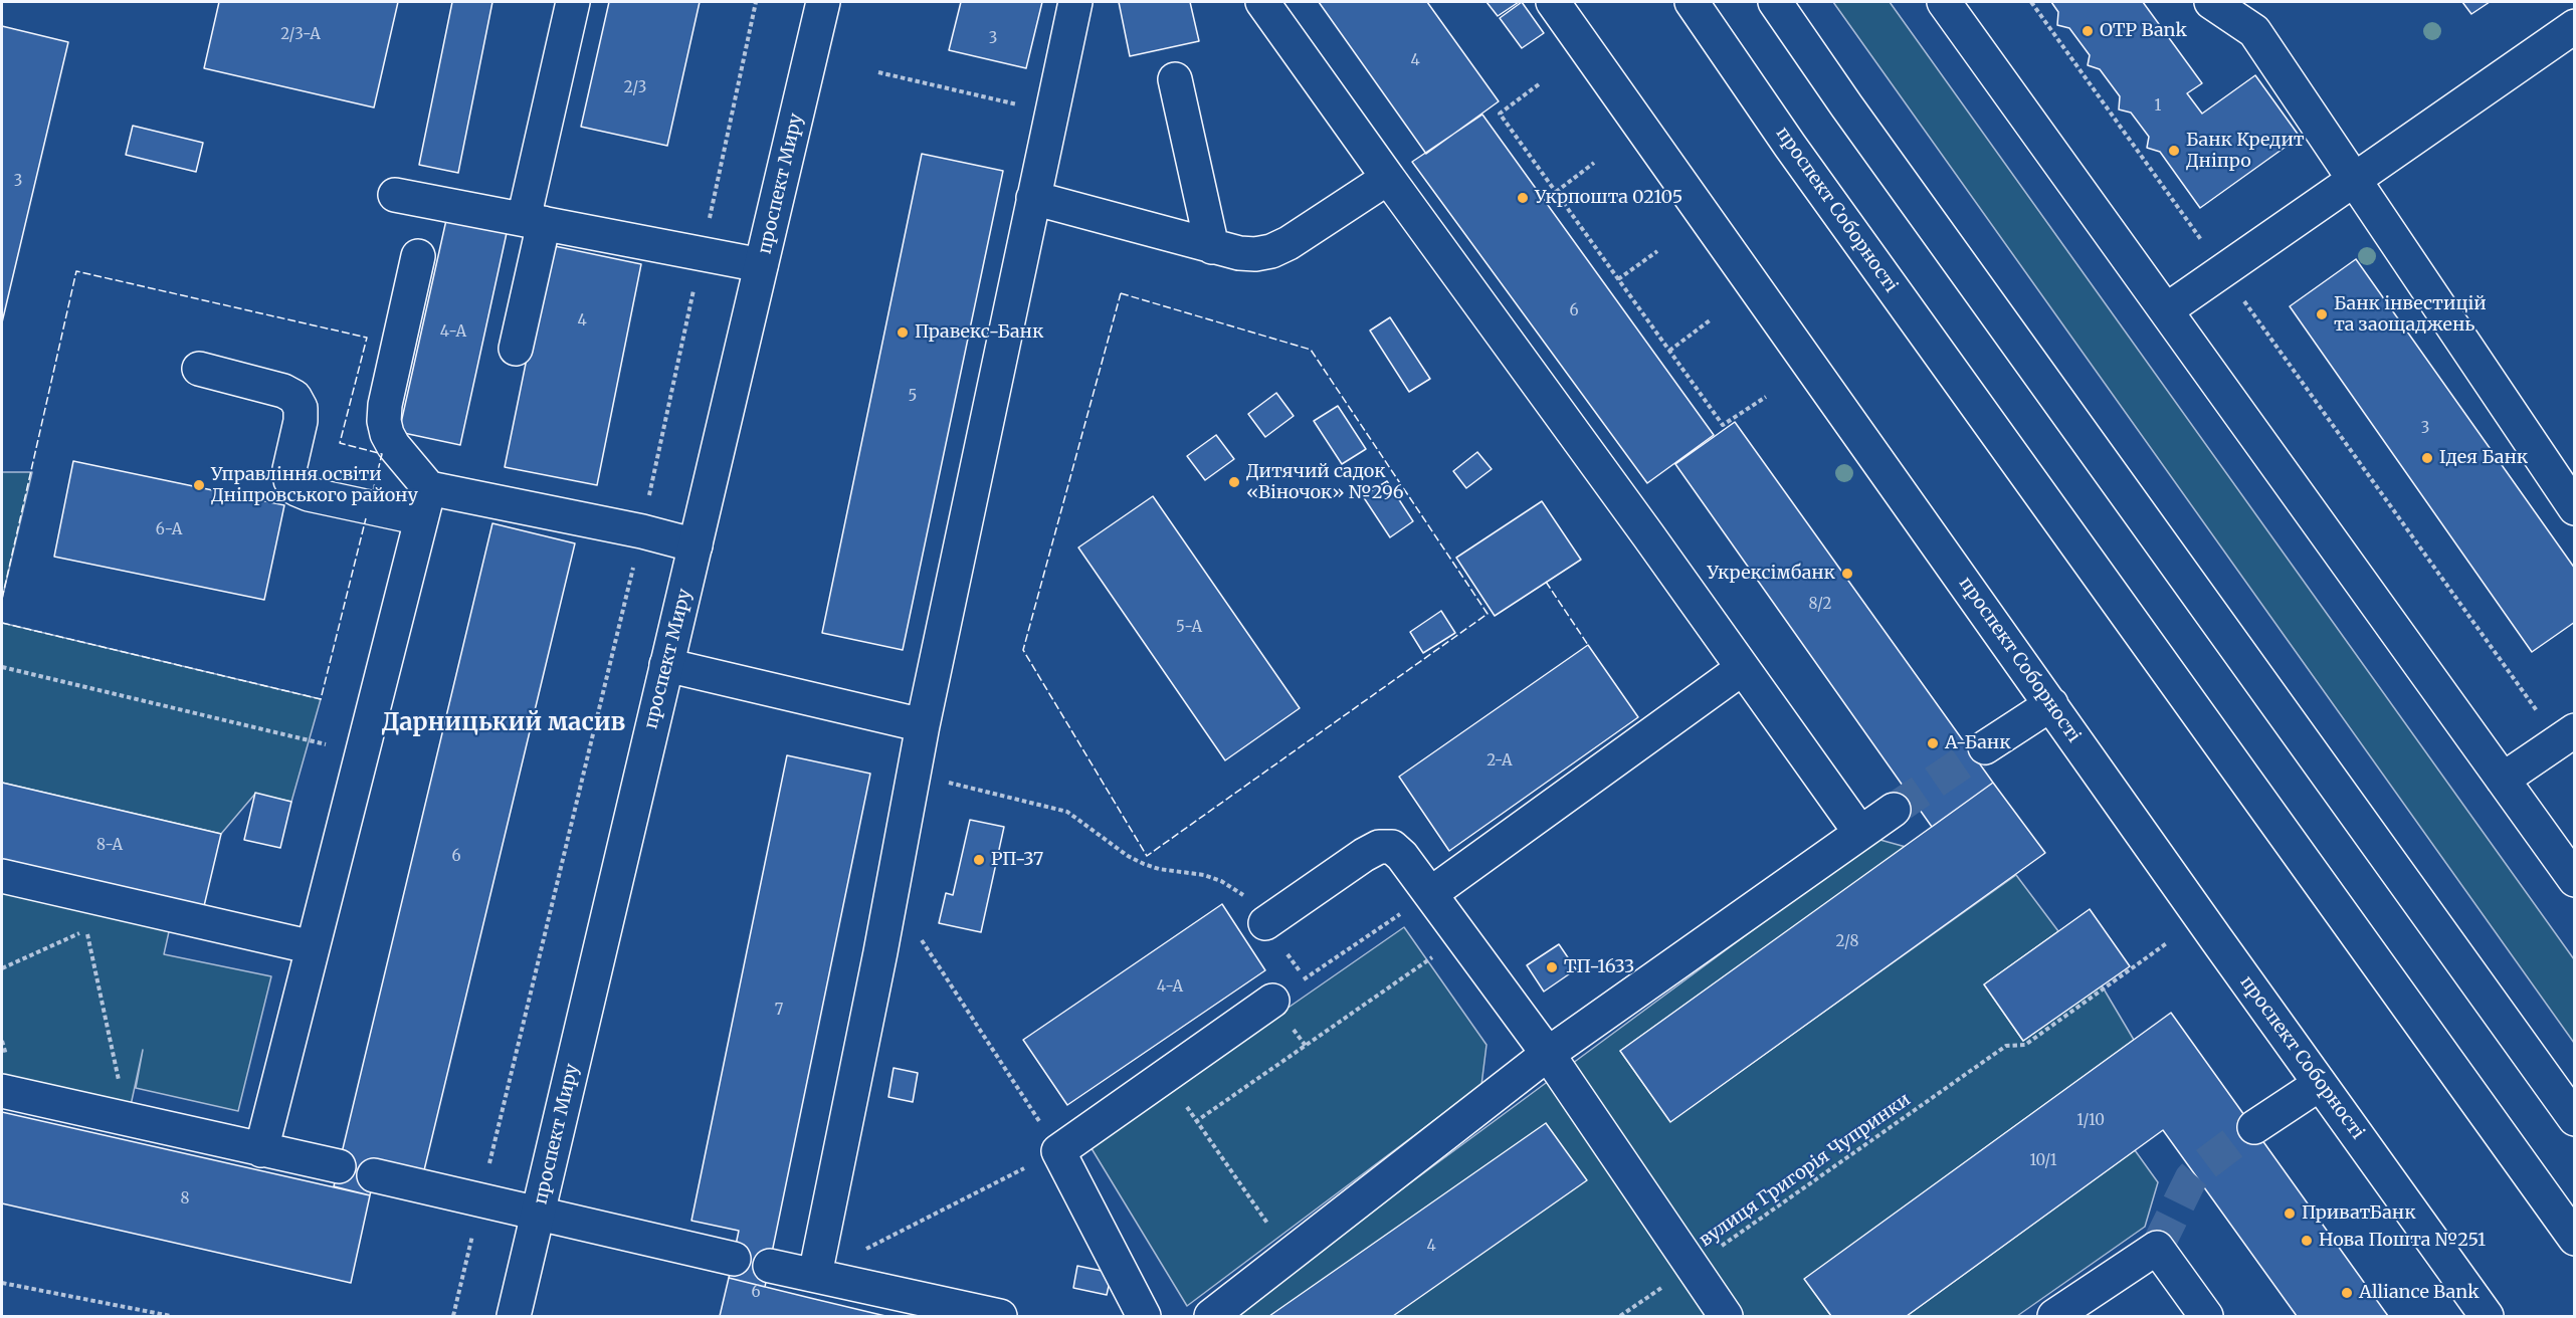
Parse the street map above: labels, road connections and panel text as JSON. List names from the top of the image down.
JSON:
{
  "streets": {
    "main road": ["проспект Миру", "проспект Соборності"],
    "path": ["вулиця Григорія Чупринки"]
  },
  "districts": ["Дарницький масив"],
  "places": [
    "OTP Bank",
    "Банк Кредит Дніпро",
    "Укрпошта 02105",
    "Банк інвестицій та заощаджень",
    "Правекс-Банк",
    "Ідея Банк",
    "Дитячий садок «Віночок» №296",
    "Управління освіти Дніпровського району",
    "Укрексімбанк",
    "А-Банк",
    "РП-37",
    "ТП-1633",
    "ПриватБанк",
    "Нова Пошта №251",
    "Alliance Bank"
  ],
  "house_numbers": [
    "2/3-А",
    "3",
    "4",
    "2/3",
    "1",
    "3",
    "6",
    "4",
    "4-А",
    "5",
    "3",
    "6-А",
    "8/2",
    "5-А",
    "2-А",
    "8-А",
    "6",
    "2/8",
    "4-А",
    "7",
    "1/10",
    "10/1",
    "8",
    "4",
    "6"
  ]
}
